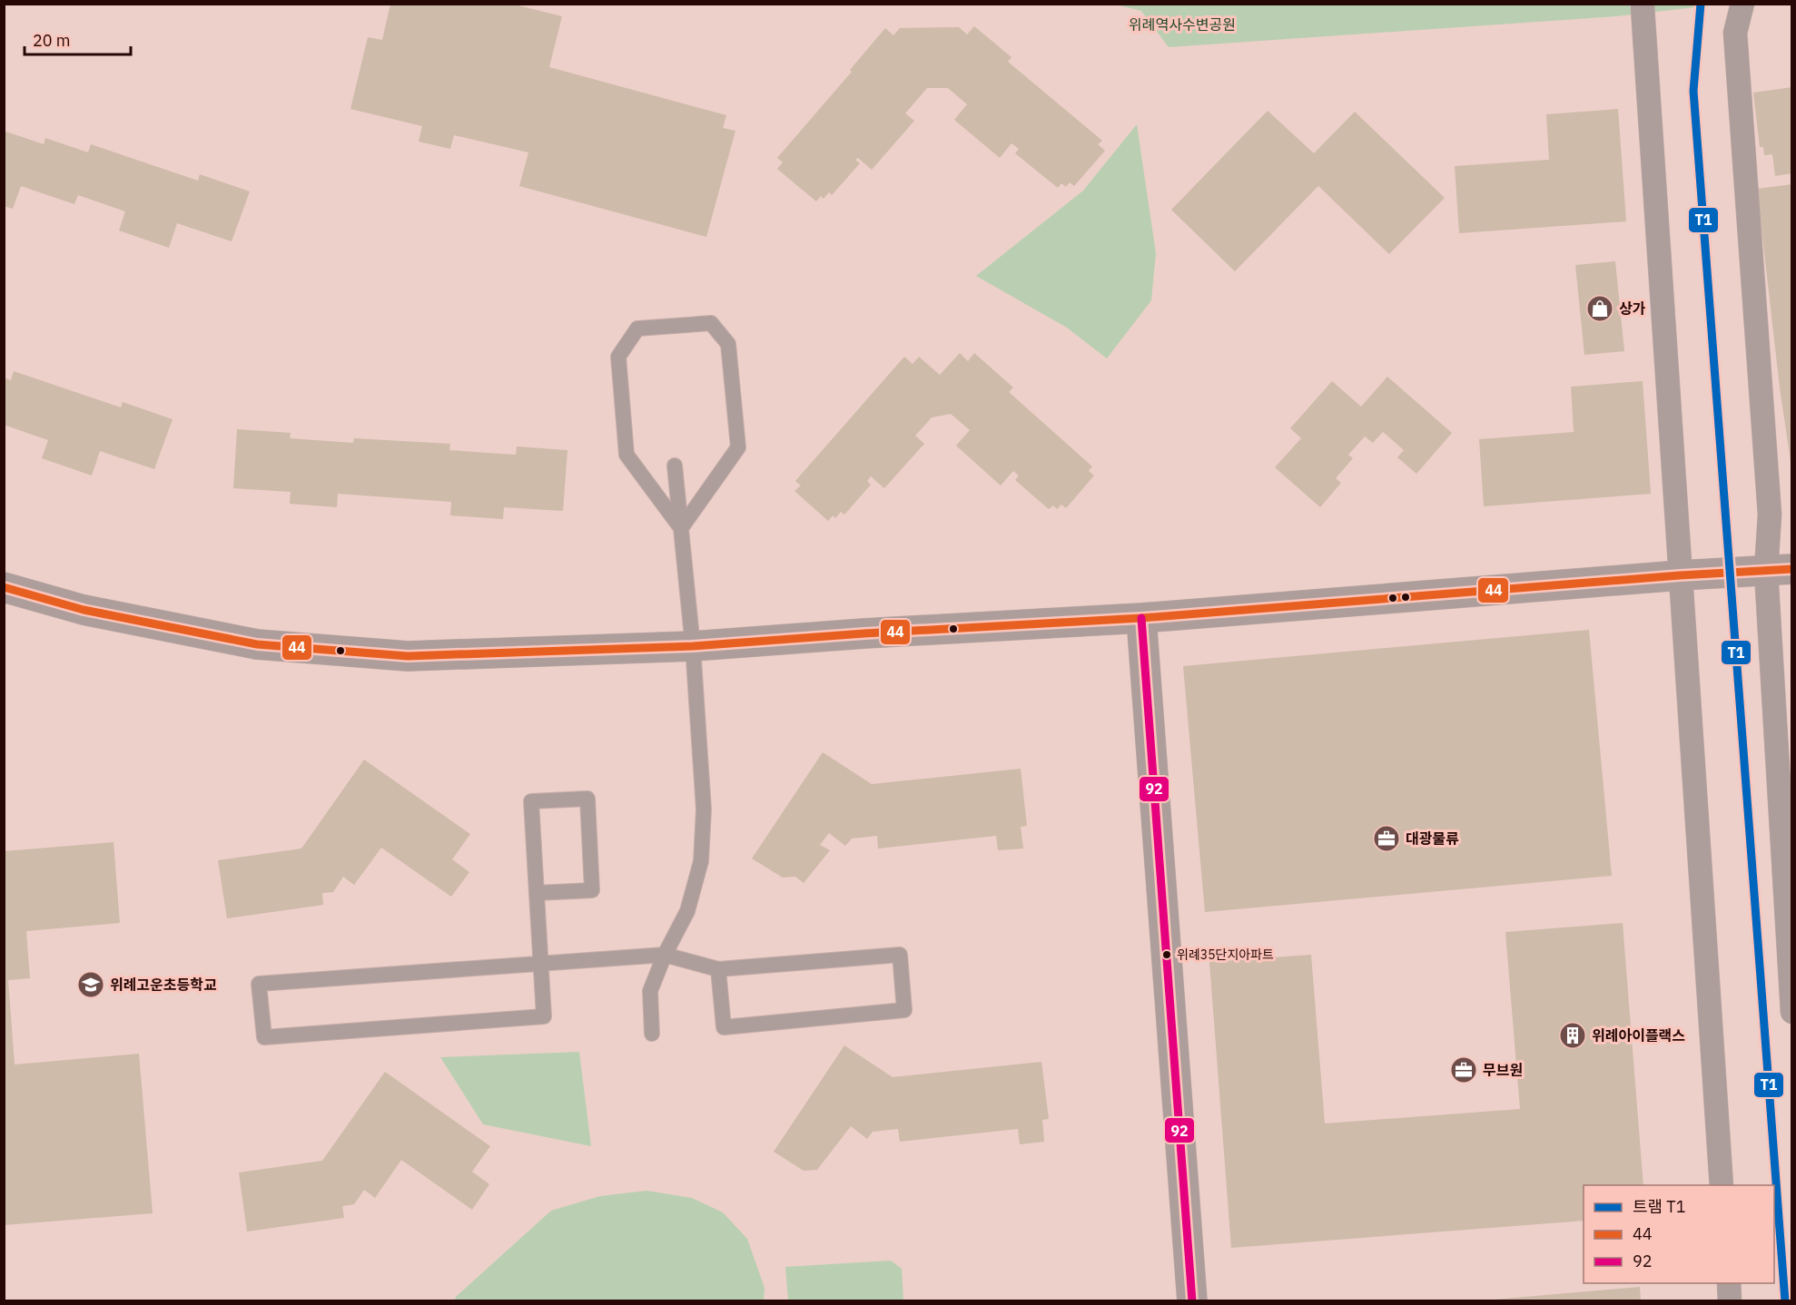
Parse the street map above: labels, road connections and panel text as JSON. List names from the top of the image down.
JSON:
{
  "parks": ["위례역사수변공원"],
  "places": {
    "shop": ["상가"],
    "office": ["대광물류", "무브원"],
    "other": ["위례35단지아파트"],
    "school or university": ["위례고운초등학교"],
    "building": ["위례아이플랙스"]
  },
  "lines": ["tram line T1", "transit line 44", "transit line 92"],
  "legend": ["트램 T1", "44", "92"],
  "scale_bar": "20 m"
}
